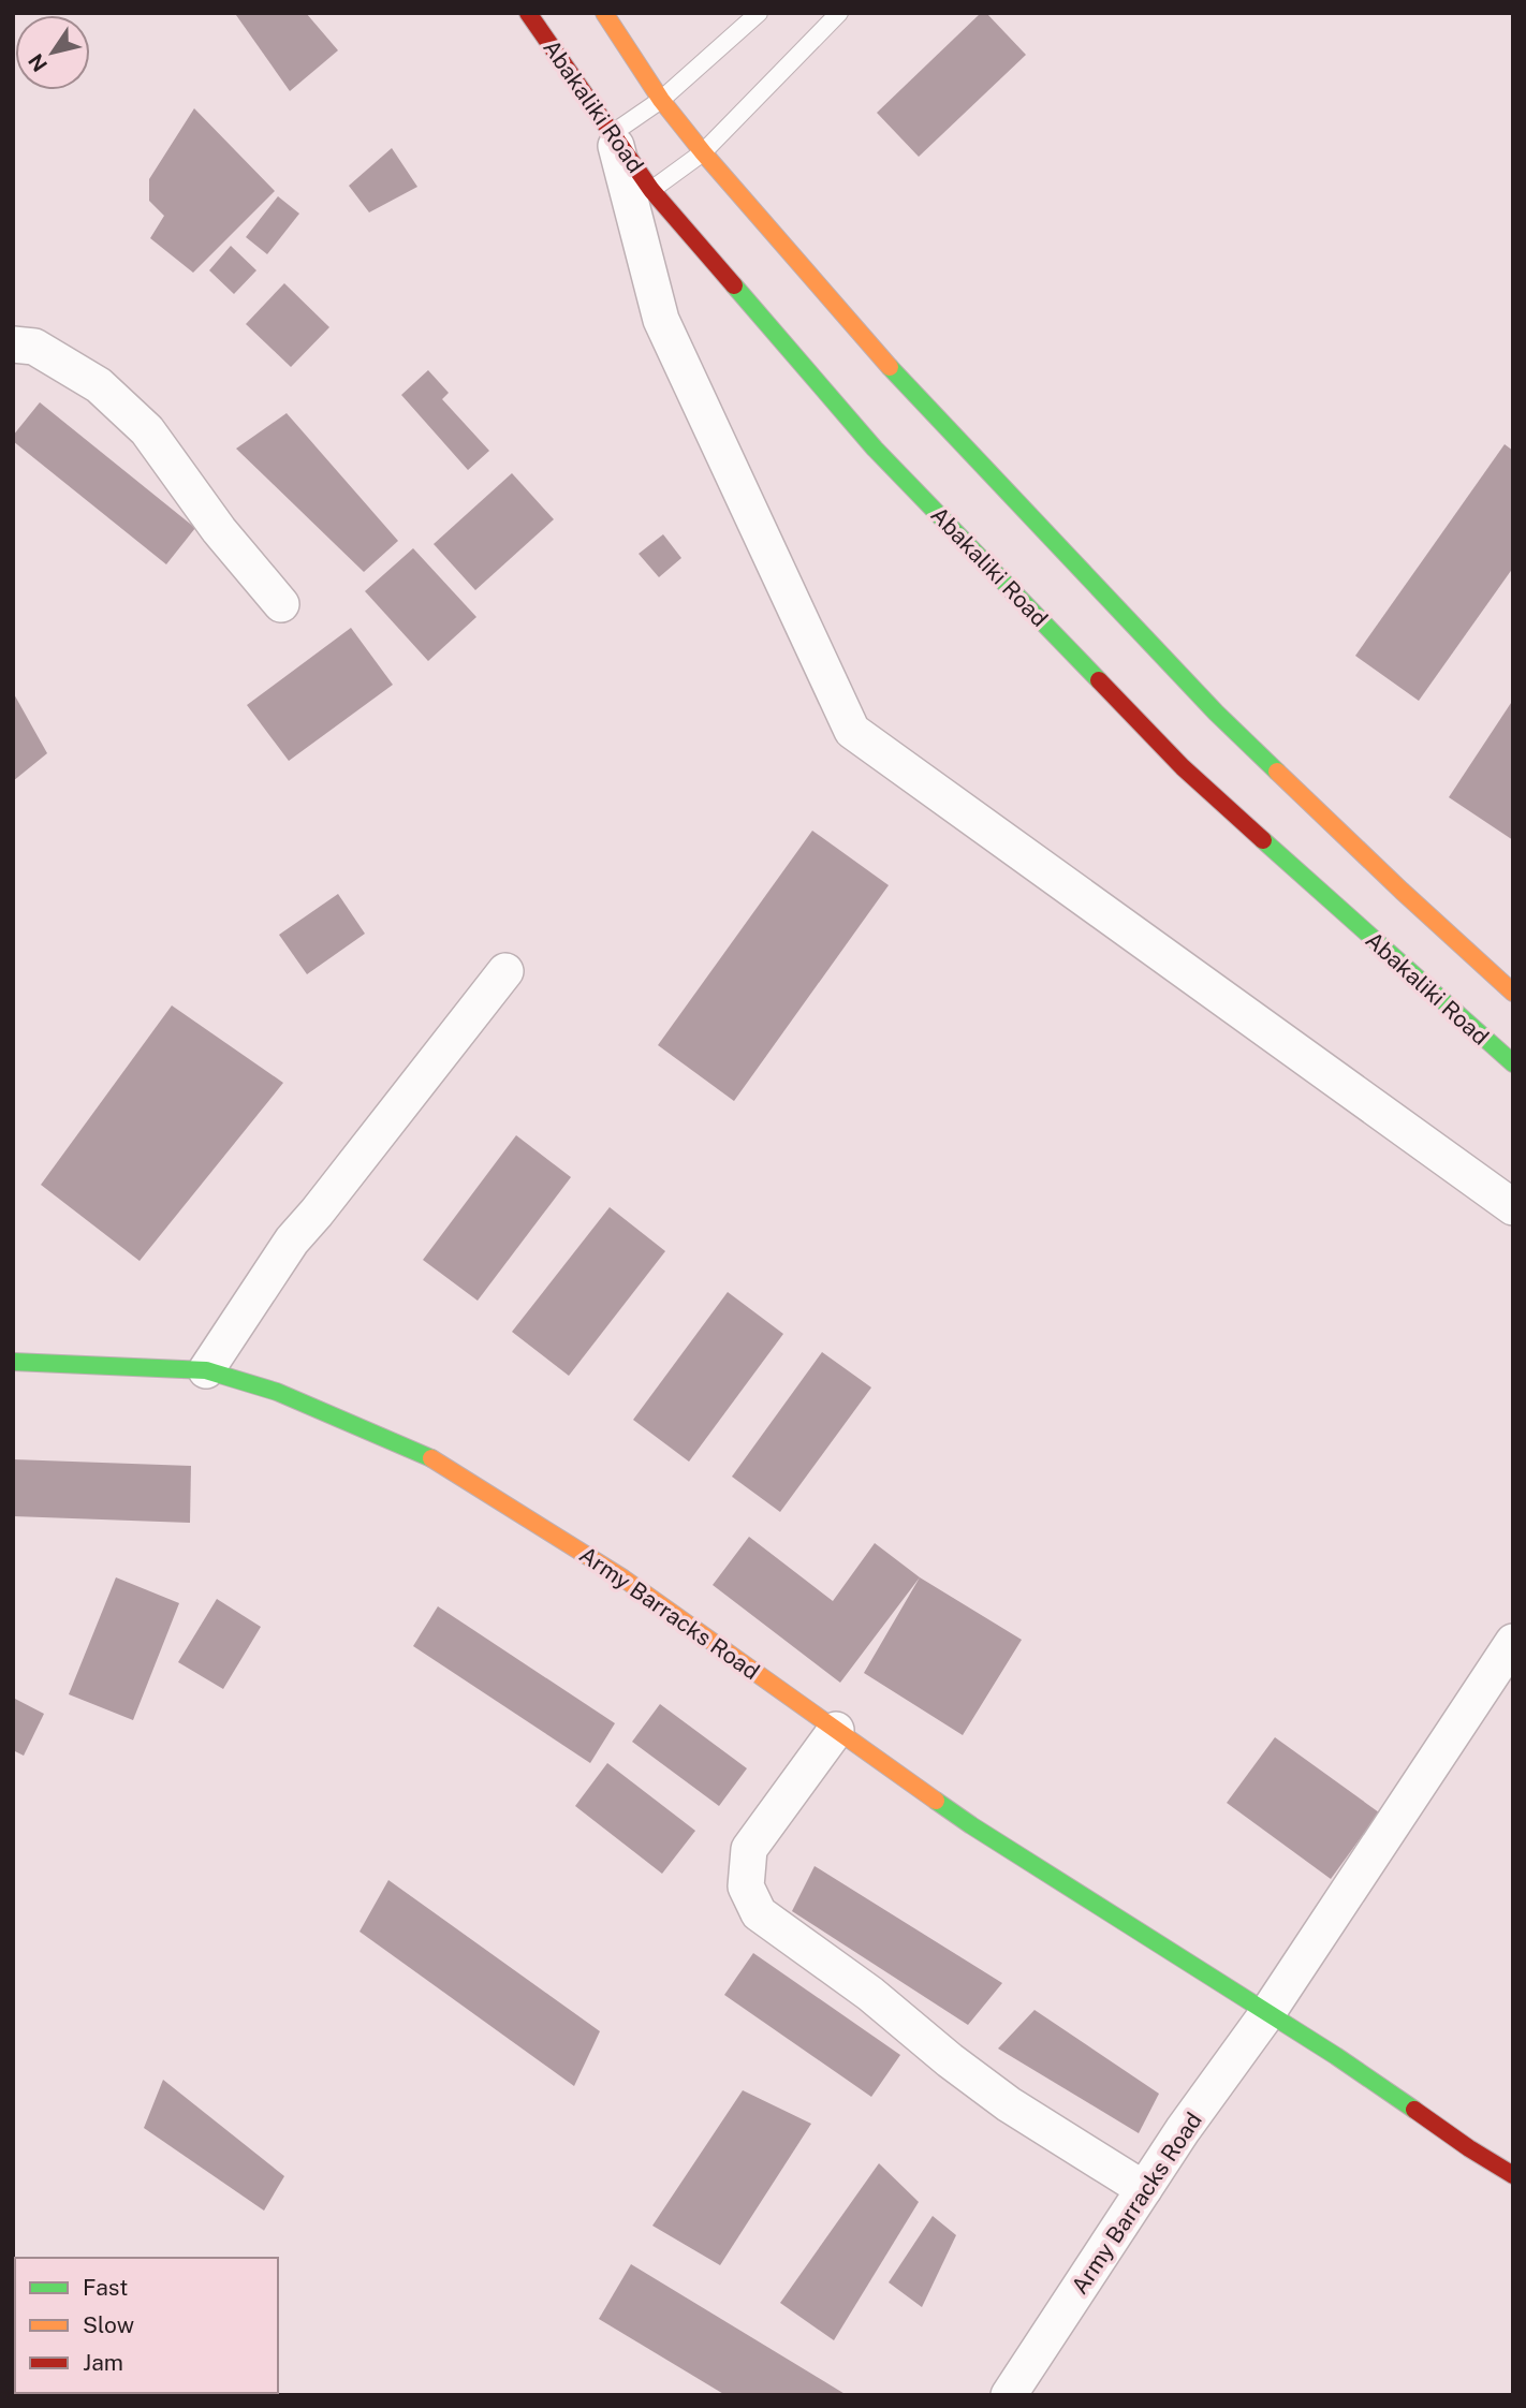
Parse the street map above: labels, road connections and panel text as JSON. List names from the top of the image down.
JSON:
{
  "streets": {
    "main road": ["Abakaliki Road", "Army Barracks Road"]
  },
  "legend": ["Fast", "Slow", "Jam"],
  "north": "bottom left"
}
